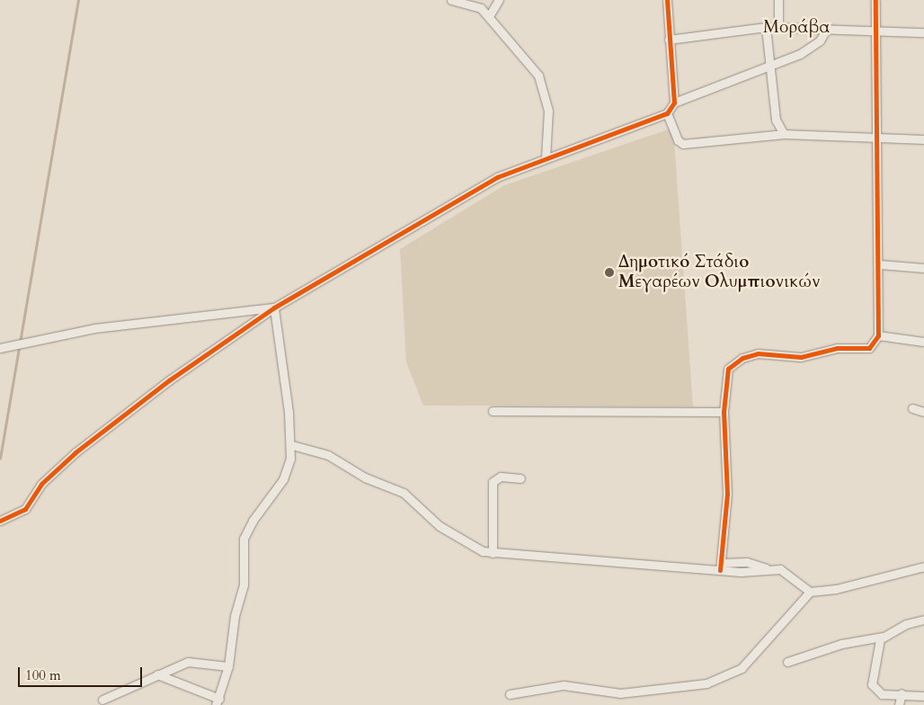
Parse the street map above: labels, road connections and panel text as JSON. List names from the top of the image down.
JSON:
{
  "streets": {
    "street": ["Μοράβα"]
  },
  "places": ["Δημοτικό Στάδιο Μεγαρέων Ολυμπιονικών"],
  "scale_bar": "100 m"
}
